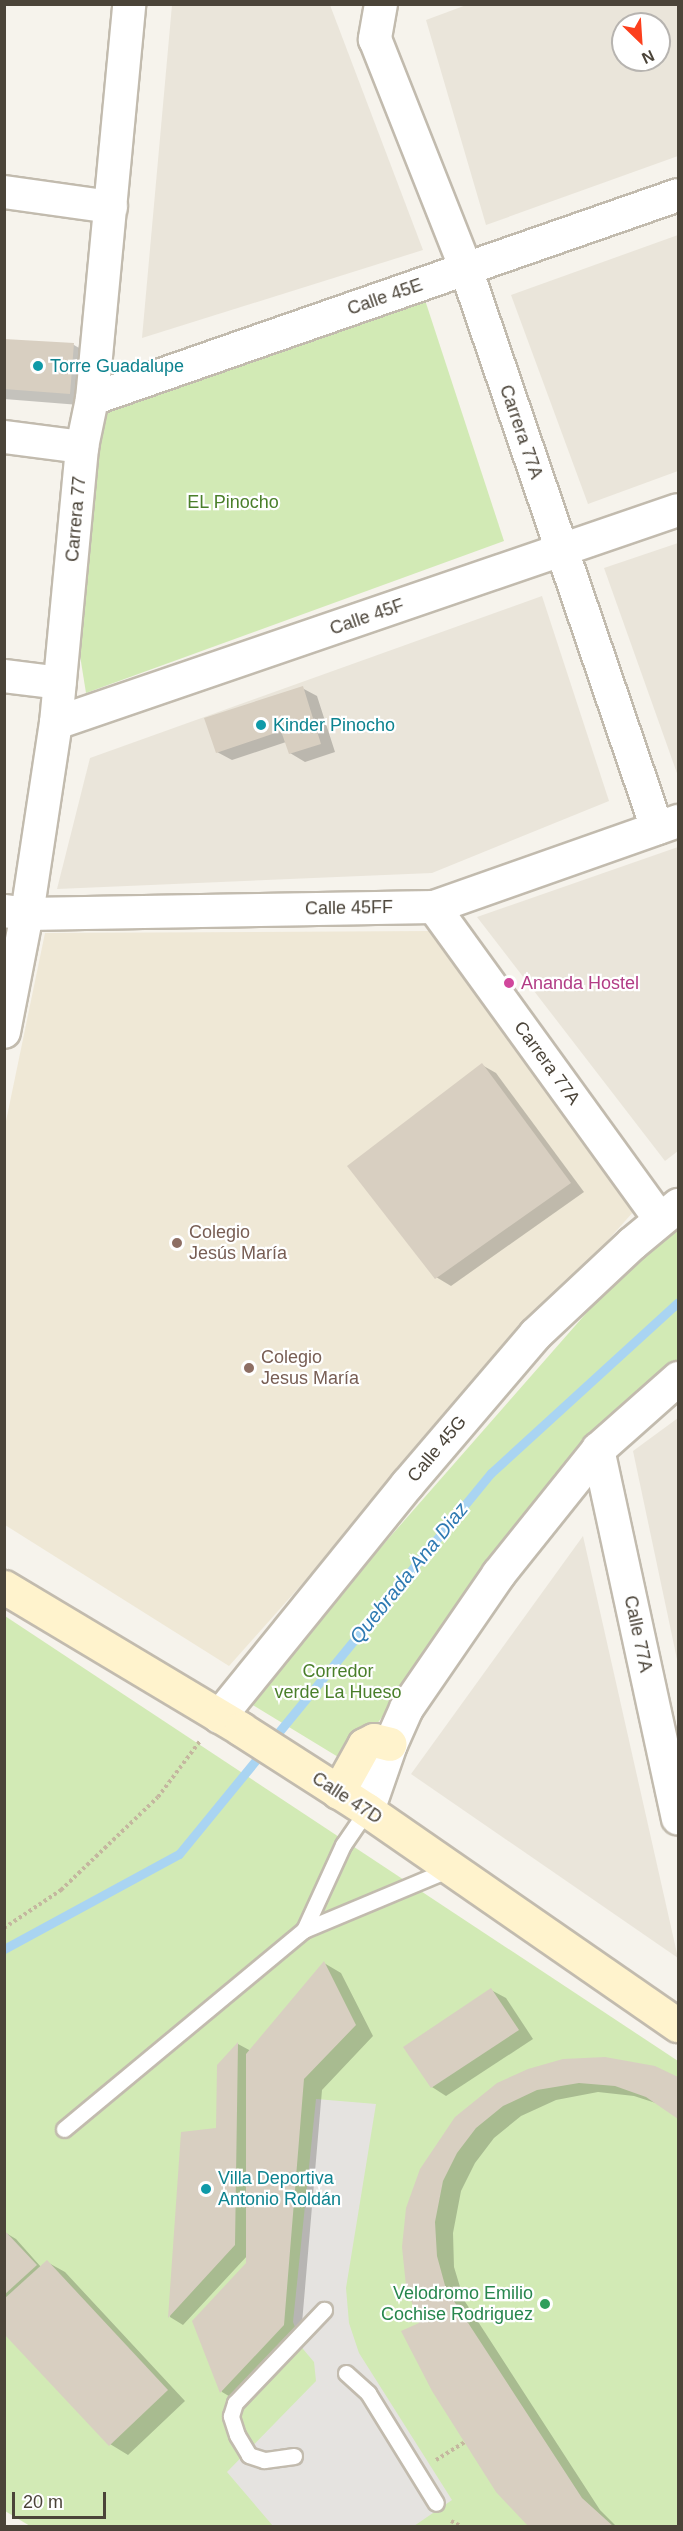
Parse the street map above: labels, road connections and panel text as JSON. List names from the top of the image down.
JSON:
{
  "streets": {
    "main road": ["Calle 47D"],
    "street": [
      "Calle 45E",
      "Carrera 77A",
      "Carrera 77",
      "Calle 45F",
      "Calle 45FF",
      "Calle 45G",
      "Calle 77A"
    ]
  },
  "crossings": [
    ["Calle 45E", "Carrera 77A"],
    ["Calle 45E", "Carrera 77"],
    ["Carrera 77A", "Calle 45F"],
    ["Carrera 77A", "Calle 45FF"],
    ["Carrera 77A", "Calle 45G"],
    ["Carrera 77", "Calle 45F"],
    ["Carrera 77", "Calle 45FF"],
    ["Calle 45G", "Calle 47D"]
  ],
  "water": ["Quebrada Ana Diaz"],
  "parks": ["EL Pinocho", "Corredor verde La Hueso"],
  "places": [
    "Torre Guadalupe",
    "Kinder Pinocho",
    "Ananda Hostel",
    "Colegio Jesús María",
    "Colegio Jesus María",
    "Villa Deportiva Antonio Roldán",
    "Velodromo Emilio Cochise Rodriguez"
  ],
  "scale_bar": "20 m",
  "north": "bottom right"
}
